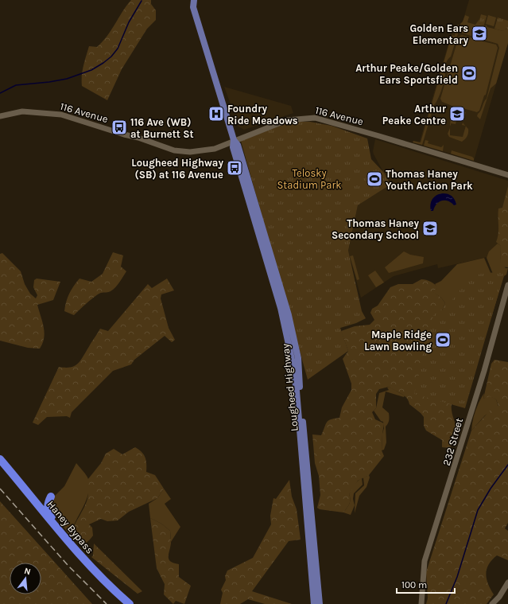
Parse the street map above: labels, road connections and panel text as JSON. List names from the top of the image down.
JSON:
{
  "streets": {
    "highway": ["Haney Bypass"],
    "main road": ["Lougheed Highway"],
    "street": ["116 Avenue", "232 Street"]
  },
  "crossings": [
    ["116 Avenue", "Lougheed Highway"]
  ],
  "parks": ["Telosky Stadium Park"],
  "places": {
    "school or university": ["Golden Ears Elementary", "Arthur Peake Centre", "Thomas Haney Secondary School"],
    "sports": ["Arthur Peake/Golden Ears Sportsfield", "Thomas Haney Youth Action Park", "Maple Ridge Lawn Bowling"],
    "hospital": ["Foundry Ride Meadows"],
    "bus stop": ["116 Ave (WB) at Burnett St", "Lougheed Highway (SB) at 116 Avenue"]
  },
  "scale_bar": "100 m",
  "north": "top"
}
